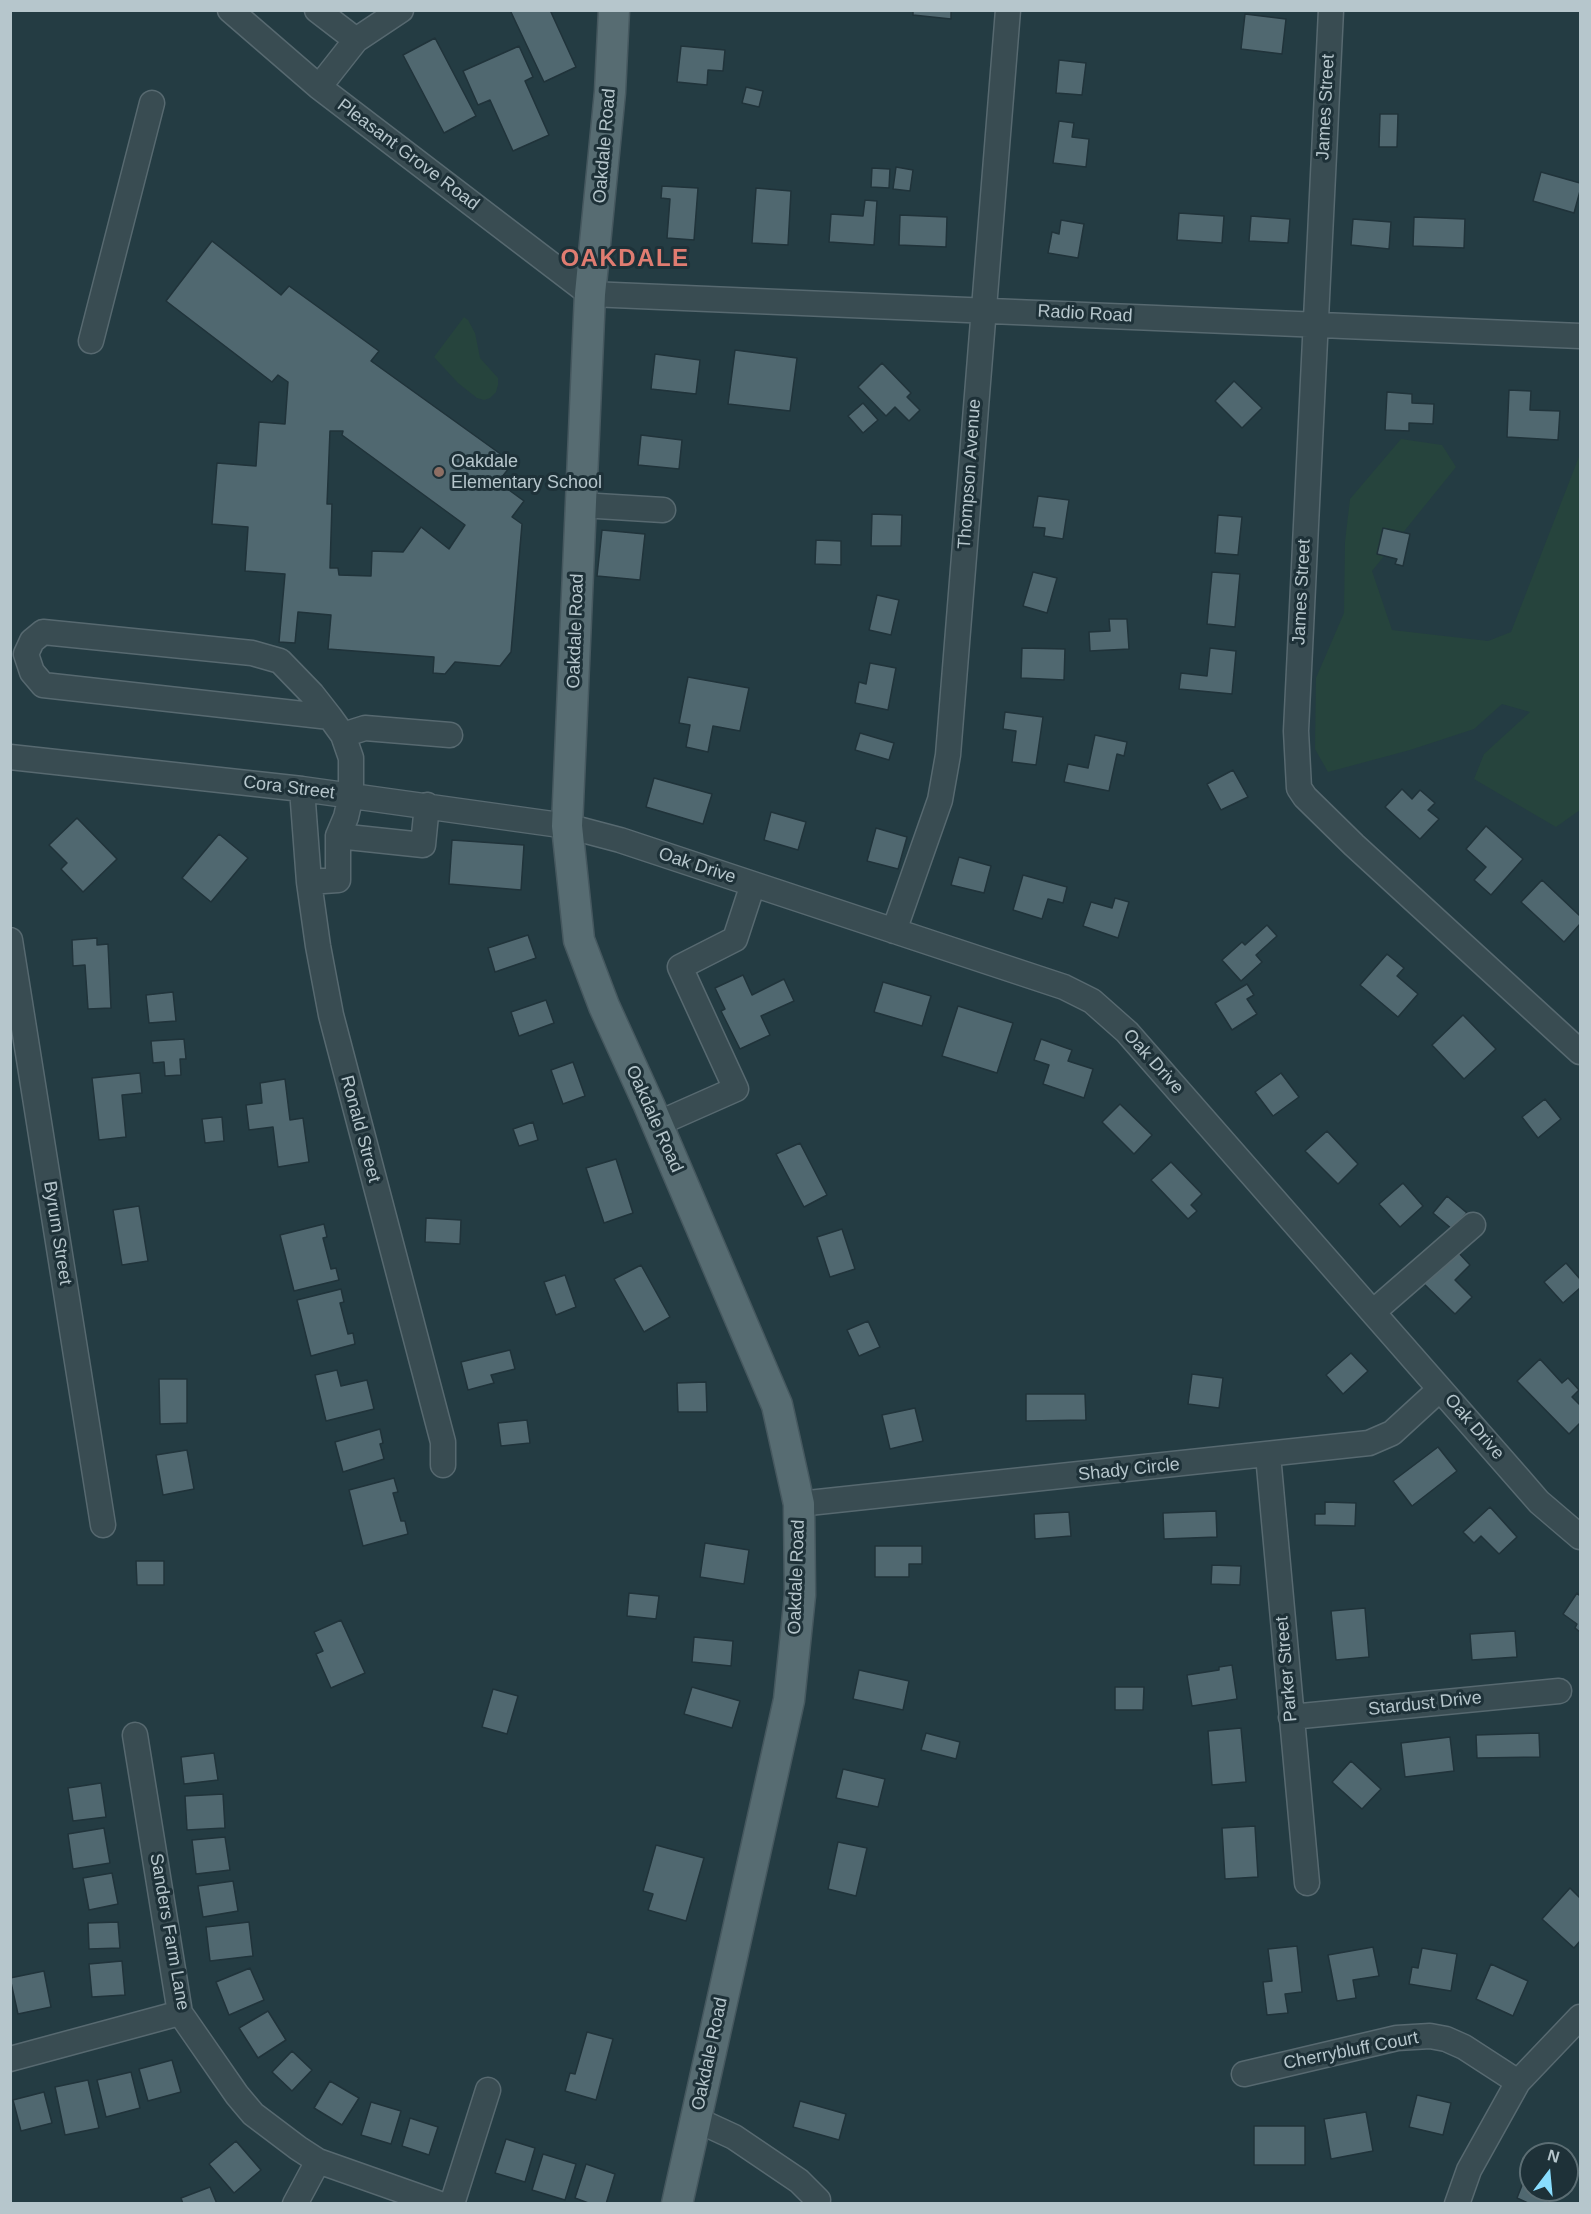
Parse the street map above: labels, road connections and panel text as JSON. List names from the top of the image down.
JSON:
{
  "streets": {
    "main road": ["Oakdale Road"],
    "street": [
      "James Street",
      "Pleasant Grove Road",
      "Radio Road",
      "Thompson Avenue",
      "Cora Street",
      "Oak Drive",
      "Ronald Street",
      "Byrum Street",
      "Shady Circle",
      "Parker Street",
      "Stardust Drive",
      "Sanders Farm Lane",
      "Cherrybluff Court"
    ]
  },
  "crossings": [
    ["James Street", "Radio Road"],
    ["Oakdale Road", "Pleasant Grove Road"],
    ["Oakdale Road", "Radio Road"],
    ["Oakdale Road", "Cora Street"],
    ["Oakdale Road", "Oak Drive"],
    ["Oakdale Road", "Shady Circle"],
    ["Pleasant Grove Road", "Radio Road"],
    ["Radio Road", "Thompson Avenue"],
    ["Thompson Avenue", "Oak Drive"],
    ["Cora Street", "Oak Drive"],
    ["Cora Street", "Ronald Street"],
    ["Oak Drive", "Shady Circle"],
    ["Shady Circle", "Parker Street"],
    ["Parker Street", "Stardust Drive"]
  ],
  "districts": ["OAKDALE"],
  "places": ["Oakdale Elementary School"],
  "north": "top"
}
